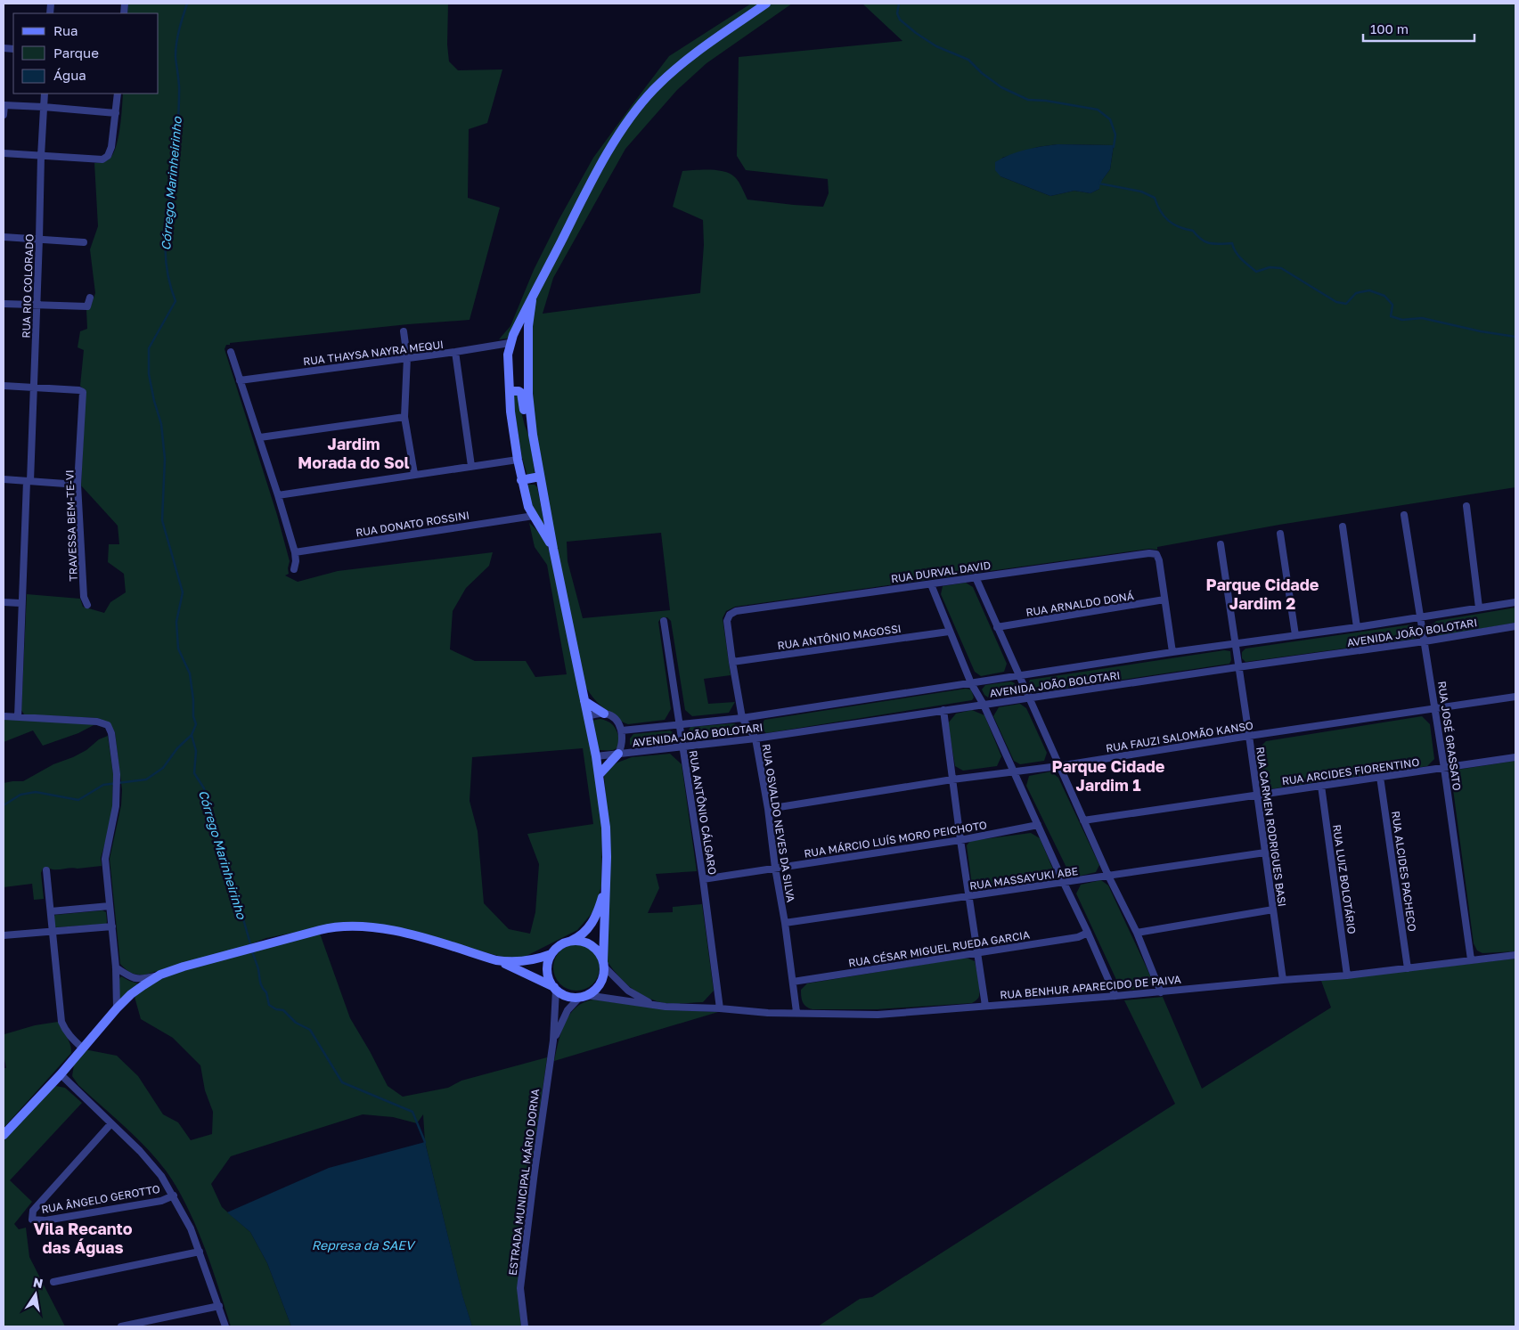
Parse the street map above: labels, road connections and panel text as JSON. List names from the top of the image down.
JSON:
{
  "streets": {
    "street": [
      "RUA RIO COLORADO",
      "RUA THAYSA NAYRA MEQUI",
      "RUA DONATO ROSSINI",
      "TRAVESSA BEM-TE-VI",
      "RUA DURVAL DAVID",
      "RUA ARNALDO DONÁ",
      "AVENIDA JOÃO BOLOTARI",
      "RUA ANTÔNIO MAGOSSI",
      "RUA JOSÉ GRASSATO",
      "RUA FAUZI SALOMÃO KANSO",
      "RUA ARCIDES FIORENTINO",
      "RUA ANTÔNIO CÁLGARO",
      "RUA OSVALDO NEVES DA SILVA",
      "RUA CARMEN RODRIGUES BASI",
      "RUA MÁRCIO LUÍS MORO PEICHOTO",
      "RUA ALCIDES PACHECO",
      "RUA MASSAYUKI ABE",
      "RUA LUIZ BOLOTÁRIO",
      "RUA CÉSAR MIGUEL RUEDA GARCIA",
      "RUA BENHUR APARECIDO DE PAIVA",
      "ESTRADA MUNICIPAL MÁRIO DORNA",
      "RUA ÂNGELO GEROTTO"
    ]
  },
  "crossings": [
    ["RUA RIO COLORADO", "TRAVESSA BEM-TE-VI"],
    ["RUA DURVAL DAVID", "RUA ARNALDO DONÁ"],
    ["RUA DURVAL DAVID", "RUA OSVALDO NEVES DA SILVA"],
    ["AVENIDA JOÃO BOLOTARI", "RUA JOSÉ GRASSATO"],
    ["AVENIDA JOÃO BOLOTARI", "RUA ANTÔNIO CÁLGARO"],
    ["AVENIDA JOÃO BOLOTARI", "RUA OSVALDO NEVES DA SILVA"],
    ["AVENIDA JOÃO BOLOTARI", "RUA CARMEN RODRIGUES BASI"],
    ["RUA ANTÔNIO MAGOSSI", "RUA OSVALDO NEVES DA SILVA"],
    ["RUA JOSÉ GRASSATO", "RUA FAUZI SALOMÃO KANSO"],
    ["RUA JOSÉ GRASSATO", "RUA ARCIDES FIORENTINO"],
    ["RUA JOSÉ GRASSATO", "RUA BENHUR APARECIDO DE PAIVA"],
    ["RUA FAUZI SALOMÃO KANSO", "RUA OSVALDO NEVES DA SILVA"],
    ["RUA FAUZI SALOMÃO KANSO", "RUA CARMEN RODRIGUES BASI"],
    ["RUA ARCIDES FIORENTINO", "RUA CARMEN RODRIGUES BASI"],
    ["RUA ARCIDES FIORENTINO", "RUA ALCIDES PACHECO"],
    ["RUA ARCIDES FIORENTINO", "RUA LUIZ BOLOTÁRIO"],
    ["RUA ANTÔNIO CÁLGARO", "RUA MÁRCIO LUÍS MORO PEICHOTO"],
    ["RUA ANTÔNIO CÁLGARO", "RUA BENHUR APARECIDO DE PAIVA"],
    ["RUA OSVALDO NEVES DA SILVA", "RUA MÁRCIO LUÍS MORO PEICHOTO"],
    ["RUA OSVALDO NEVES DA SILVA", "RUA MASSAYUKI ABE"],
    ["RUA OSVALDO NEVES DA SILVA", "RUA CÉSAR MIGUEL RUEDA GARCIA"],
    ["RUA OSVALDO NEVES DA SILVA", "RUA BENHUR APARECIDO DE PAIVA"],
    ["RUA CARMEN RODRIGUES BASI", "RUA MASSAYUKI ABE"],
    ["RUA CARMEN RODRIGUES BASI", "RUA BENHUR APARECIDO DE PAIVA"],
    ["RUA ALCIDES PACHECO", "RUA BENHUR APARECIDO DE PAIVA"],
    ["RUA LUIZ BOLOTÁRIO", "RUA BENHUR APARECIDO DE PAIVA"]
  ],
  "districts": [
    "Jardim Morada do Sol",
    "Parque Cidade Jardim 2",
    "Parque Cidade Jardim 1",
    "Vila Recanto das Águas"
  ],
  "water": ["Córrego Marinheirinho", "Represa da SAEV"],
  "legend": ["Rua", "Parque", "Água"],
  "scale_bar": "100 m",
  "north": "top"
}
